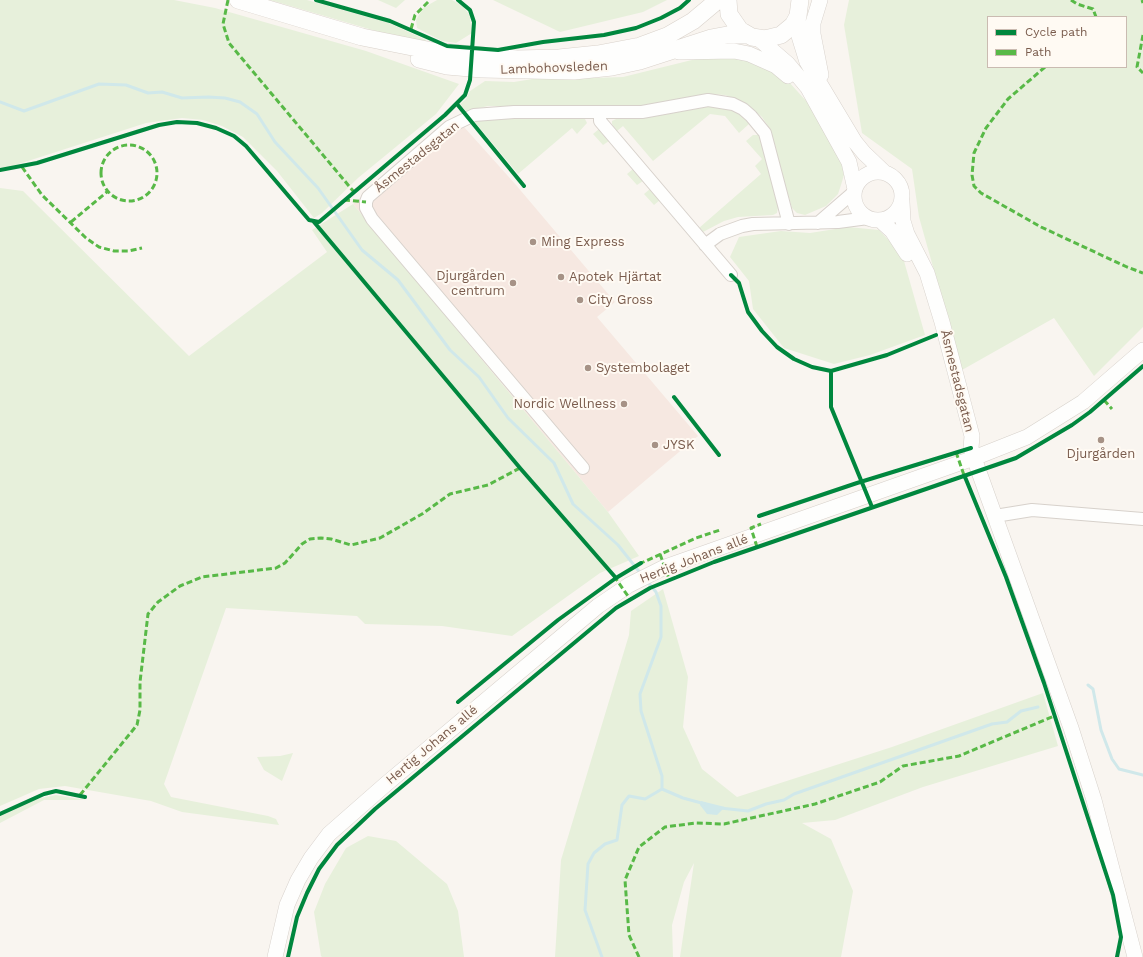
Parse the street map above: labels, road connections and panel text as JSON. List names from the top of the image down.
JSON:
{
  "streets": {
    "main road": ["Lambohovsleden"],
    "street": ["Åsmestadsgatan", "Hertig Johans allé"]
  },
  "crossings": [
    ["Åsmestadsgatan", "Hertig Johans allé"]
  ],
  "places": [
    "Ming Express",
    "Apotek Hjärtat",
    "Djurgården centrum",
    "City Gross",
    "Systembolaget",
    "Nordic Wellness",
    "Djurgården",
    "JYSK"
  ],
  "legend": ["Cycle path", "Path"]
}
